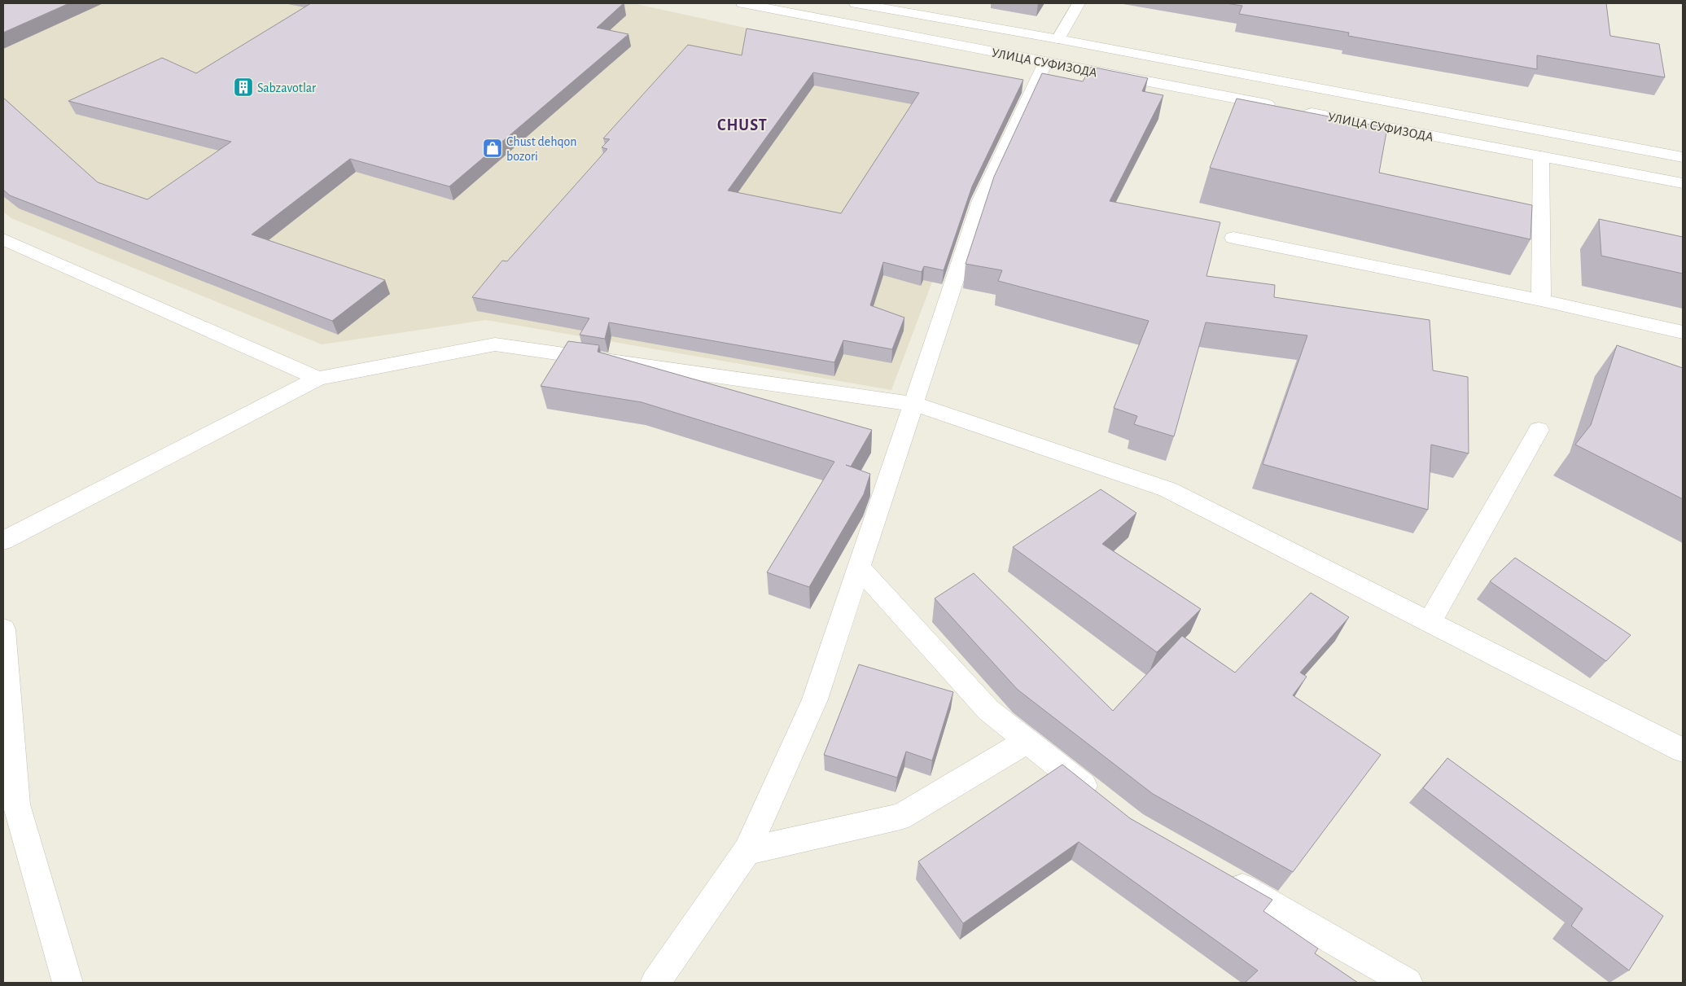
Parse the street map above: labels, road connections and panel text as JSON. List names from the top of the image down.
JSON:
{
  "streets": {
    "street": ["УЛИЦА СУФИЗОДА"]
  },
  "districts": ["CHUST"],
  "places": {
    "building": ["Sabzavotlar"],
    "shop": ["Chust dehqon bozori"]
  }
}
